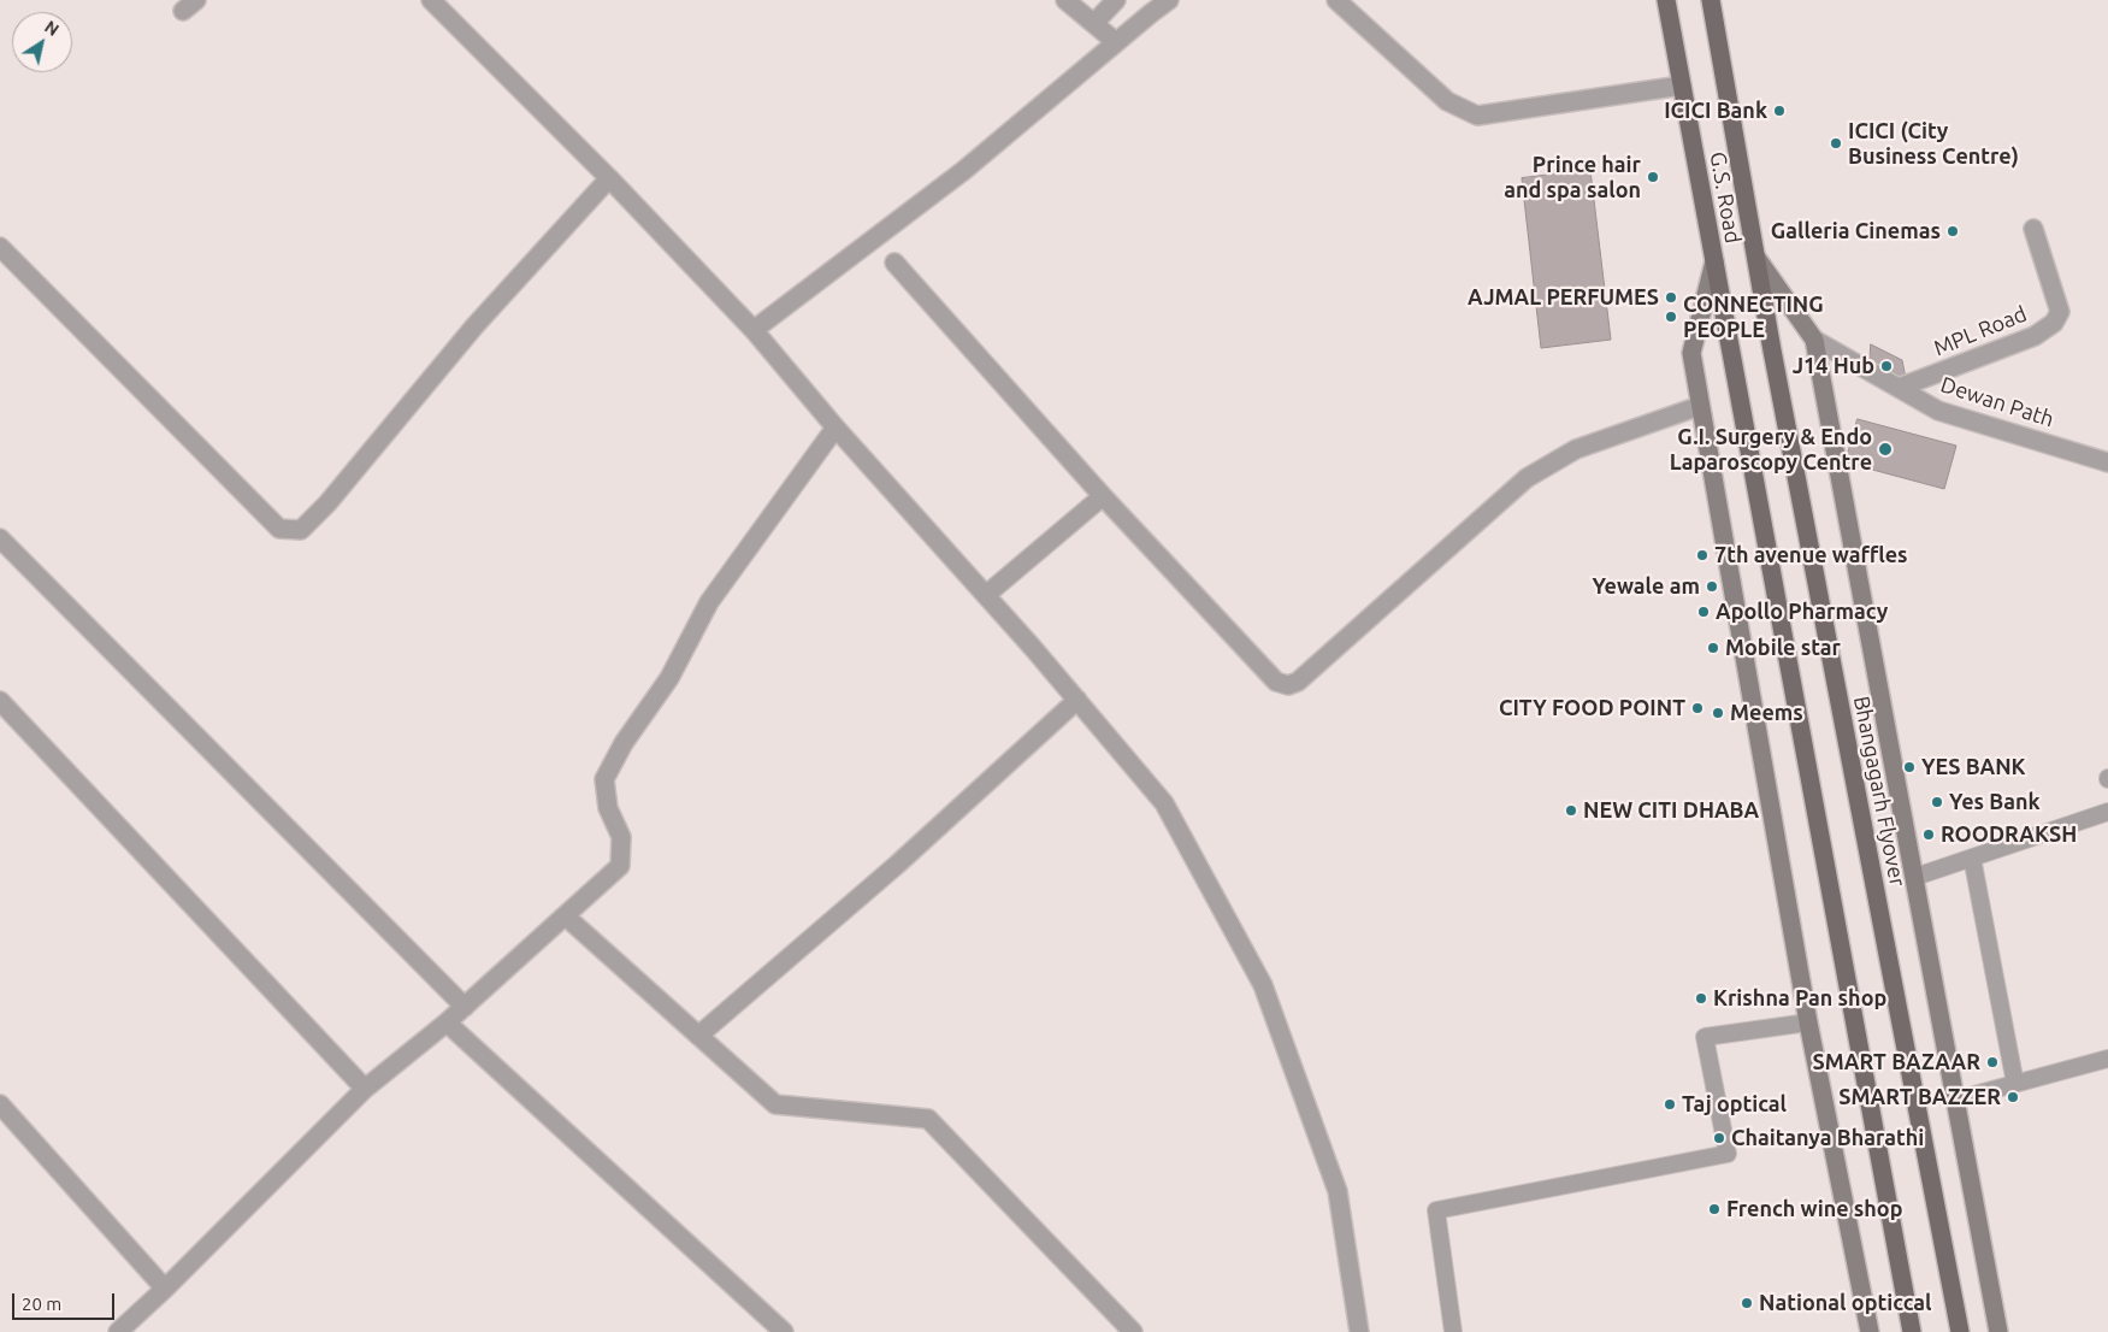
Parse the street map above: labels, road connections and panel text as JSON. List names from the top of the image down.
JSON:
{
  "streets": {
    "main road": ["G.S. Road", "Bhangagarh Flyover"],
    "street": ["MPL Road", "Dewan Path"]
  },
  "crossings": [
    ["G.S. Road", "Bhangagarh Flyover"],
    ["MPL Road", "Dewan Path"]
  ],
  "places": [
    "ICICI Bank",
    "ICICI (City Business Centre)",
    "Prince hair and spa salon",
    "Galleria Cinemas",
    "AJMAL PERFUMES",
    "CONNECTING PEOPLE",
    "J14 Hub",
    "G.I. Surgery & Endo Laparoscopy Centre",
    "7th avenue waffles",
    "Yewale am",
    "Apollo Pharmacy",
    "Mobile star",
    "CITY FOOD POINT",
    "Meems",
    "YES BANK",
    "Yes Bank",
    "NEW CITI DHABA",
    "ROODRAKSH",
    "Krishna Pan shop",
    "SMART BAZAAR",
    "SMART BAZZER",
    "Taj optical",
    "Chaitanya Bharathi",
    "French wine shop",
    "National opticcal"
  ],
  "scale_bar": "20 m",
  "north": "top right"
}
